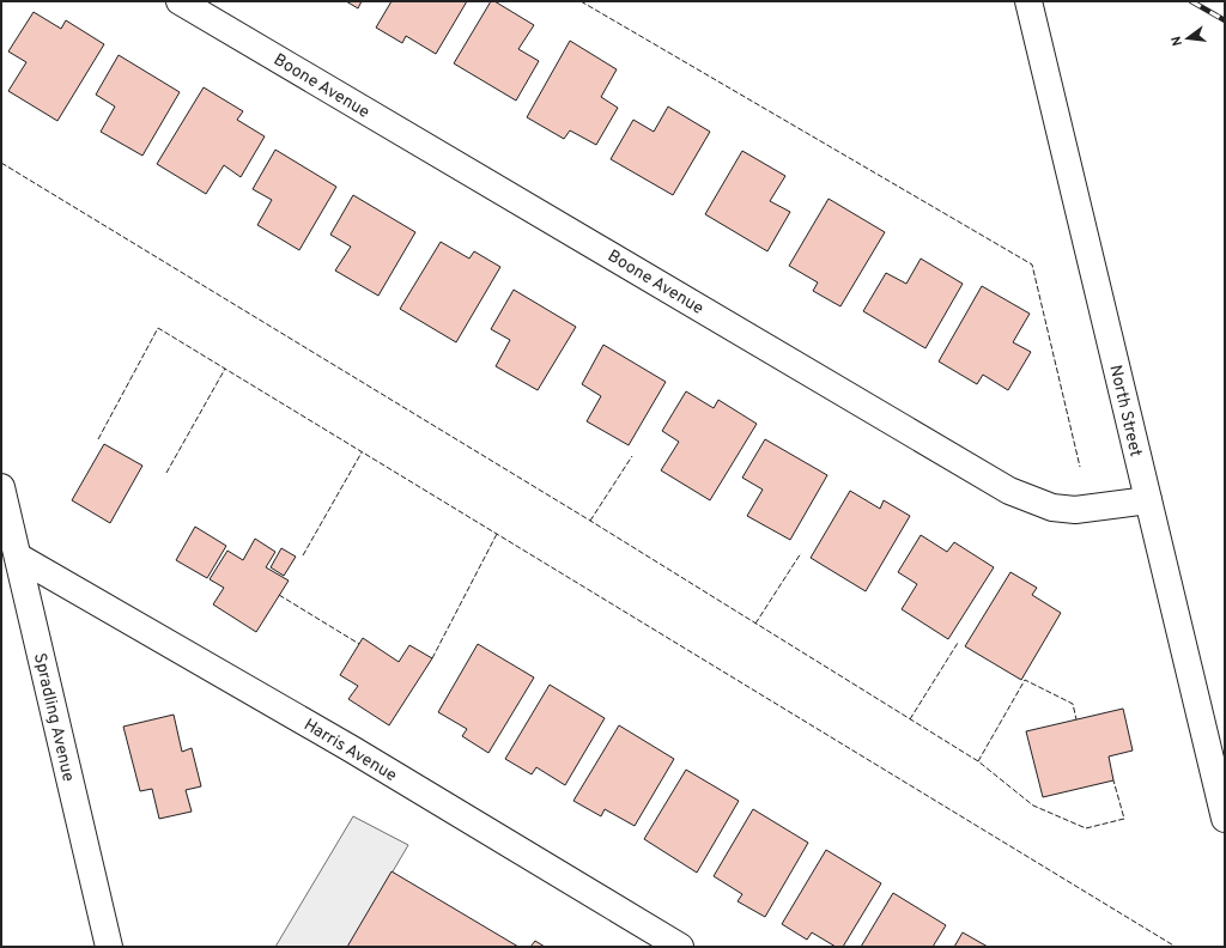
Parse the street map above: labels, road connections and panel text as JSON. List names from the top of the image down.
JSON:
{
  "streets": {
    "street": [
      "Boone Avenue",
      "North Street",
      "Spradling Avenue",
      "Harris Avenue"
    ]
  },
  "crossings": [
    ["Boone Avenue", "North Street"],
    ["Spradling Avenue", "Harris Avenue"]
  ],
  "north": "left"
}
